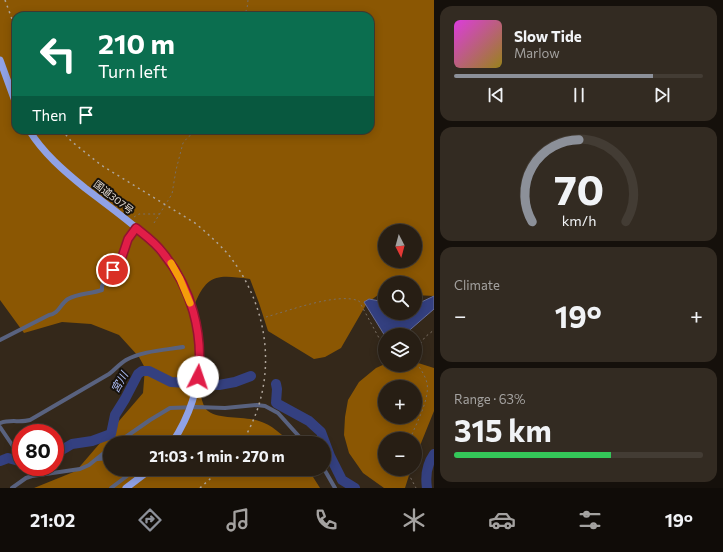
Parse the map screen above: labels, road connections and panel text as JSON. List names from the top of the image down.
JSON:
{
  "streets": {
    "highway": ["国道307号"]
  },
  "water": ["宮川"],
  "north": "bottom",
  "page": {
    "turn": ["210 m", "Turn left"],
    "song": ["Slow Tide", "Marlow"],
    "then": "Then",
    "map_buttons": ["+", "−"],
    "tile": [
      "Climate",
      ["Range · 63%", "315 km"]
    ],
    "heat": ["−", "19°", "+"],
    "limit": "80",
    "trip": "21:03 · 1 min · 270 m",
    "tabs": ["21:02", "19°"],
    "gauge": ["70", "km/h"]
  }
}
